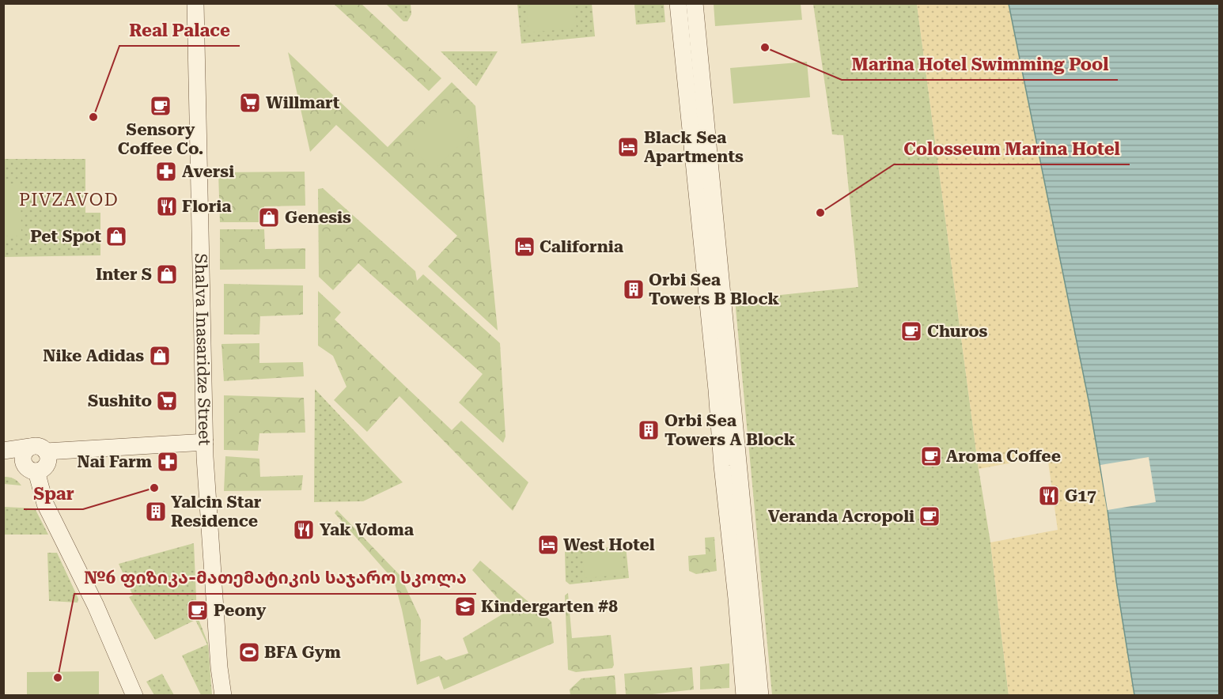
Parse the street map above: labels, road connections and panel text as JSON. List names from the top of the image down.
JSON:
{
  "streets": {
    "main road": ["Shalva Inasaridze Street"]
  },
  "districts": ["PIVZAVOD"],
  "places": {
    "other": [
      "Marina Hotel Swimming Pool",
      "Real Palace",
      "Colosseum Marina Hotel",
      "Spar",
      "№6 ფიზიკა-მათემატიკის საჯარო სკოლა"
    ],
    "supermarket": ["Willmart", "Sushito"],
    "cafe": [
      "Sensory Coffee Co.",
      "Churos",
      "Aroma Coffee",
      "Veranda Acropoli",
      "Peony"
    ],
    "hotel": ["Black Sea Apartments", "California", "West Hotel"],
    "pharmacy": ["Aversi", "Nai Farm"],
    "restaurant": ["Floria", "G17", "Yak Vdoma"],
    "shop": [
      "Genesis",
      "Pet Spot",
      "Inter S",
      "Nike Adidas"
    ],
    "building": ["Orbi Sea Towers B Block", "Orbi Sea Towers A Block", "Yalcin Star Residence"],
    "school or university": ["Kindergarten #8"],
    "sports": ["BFA Gym"]
  }
}
